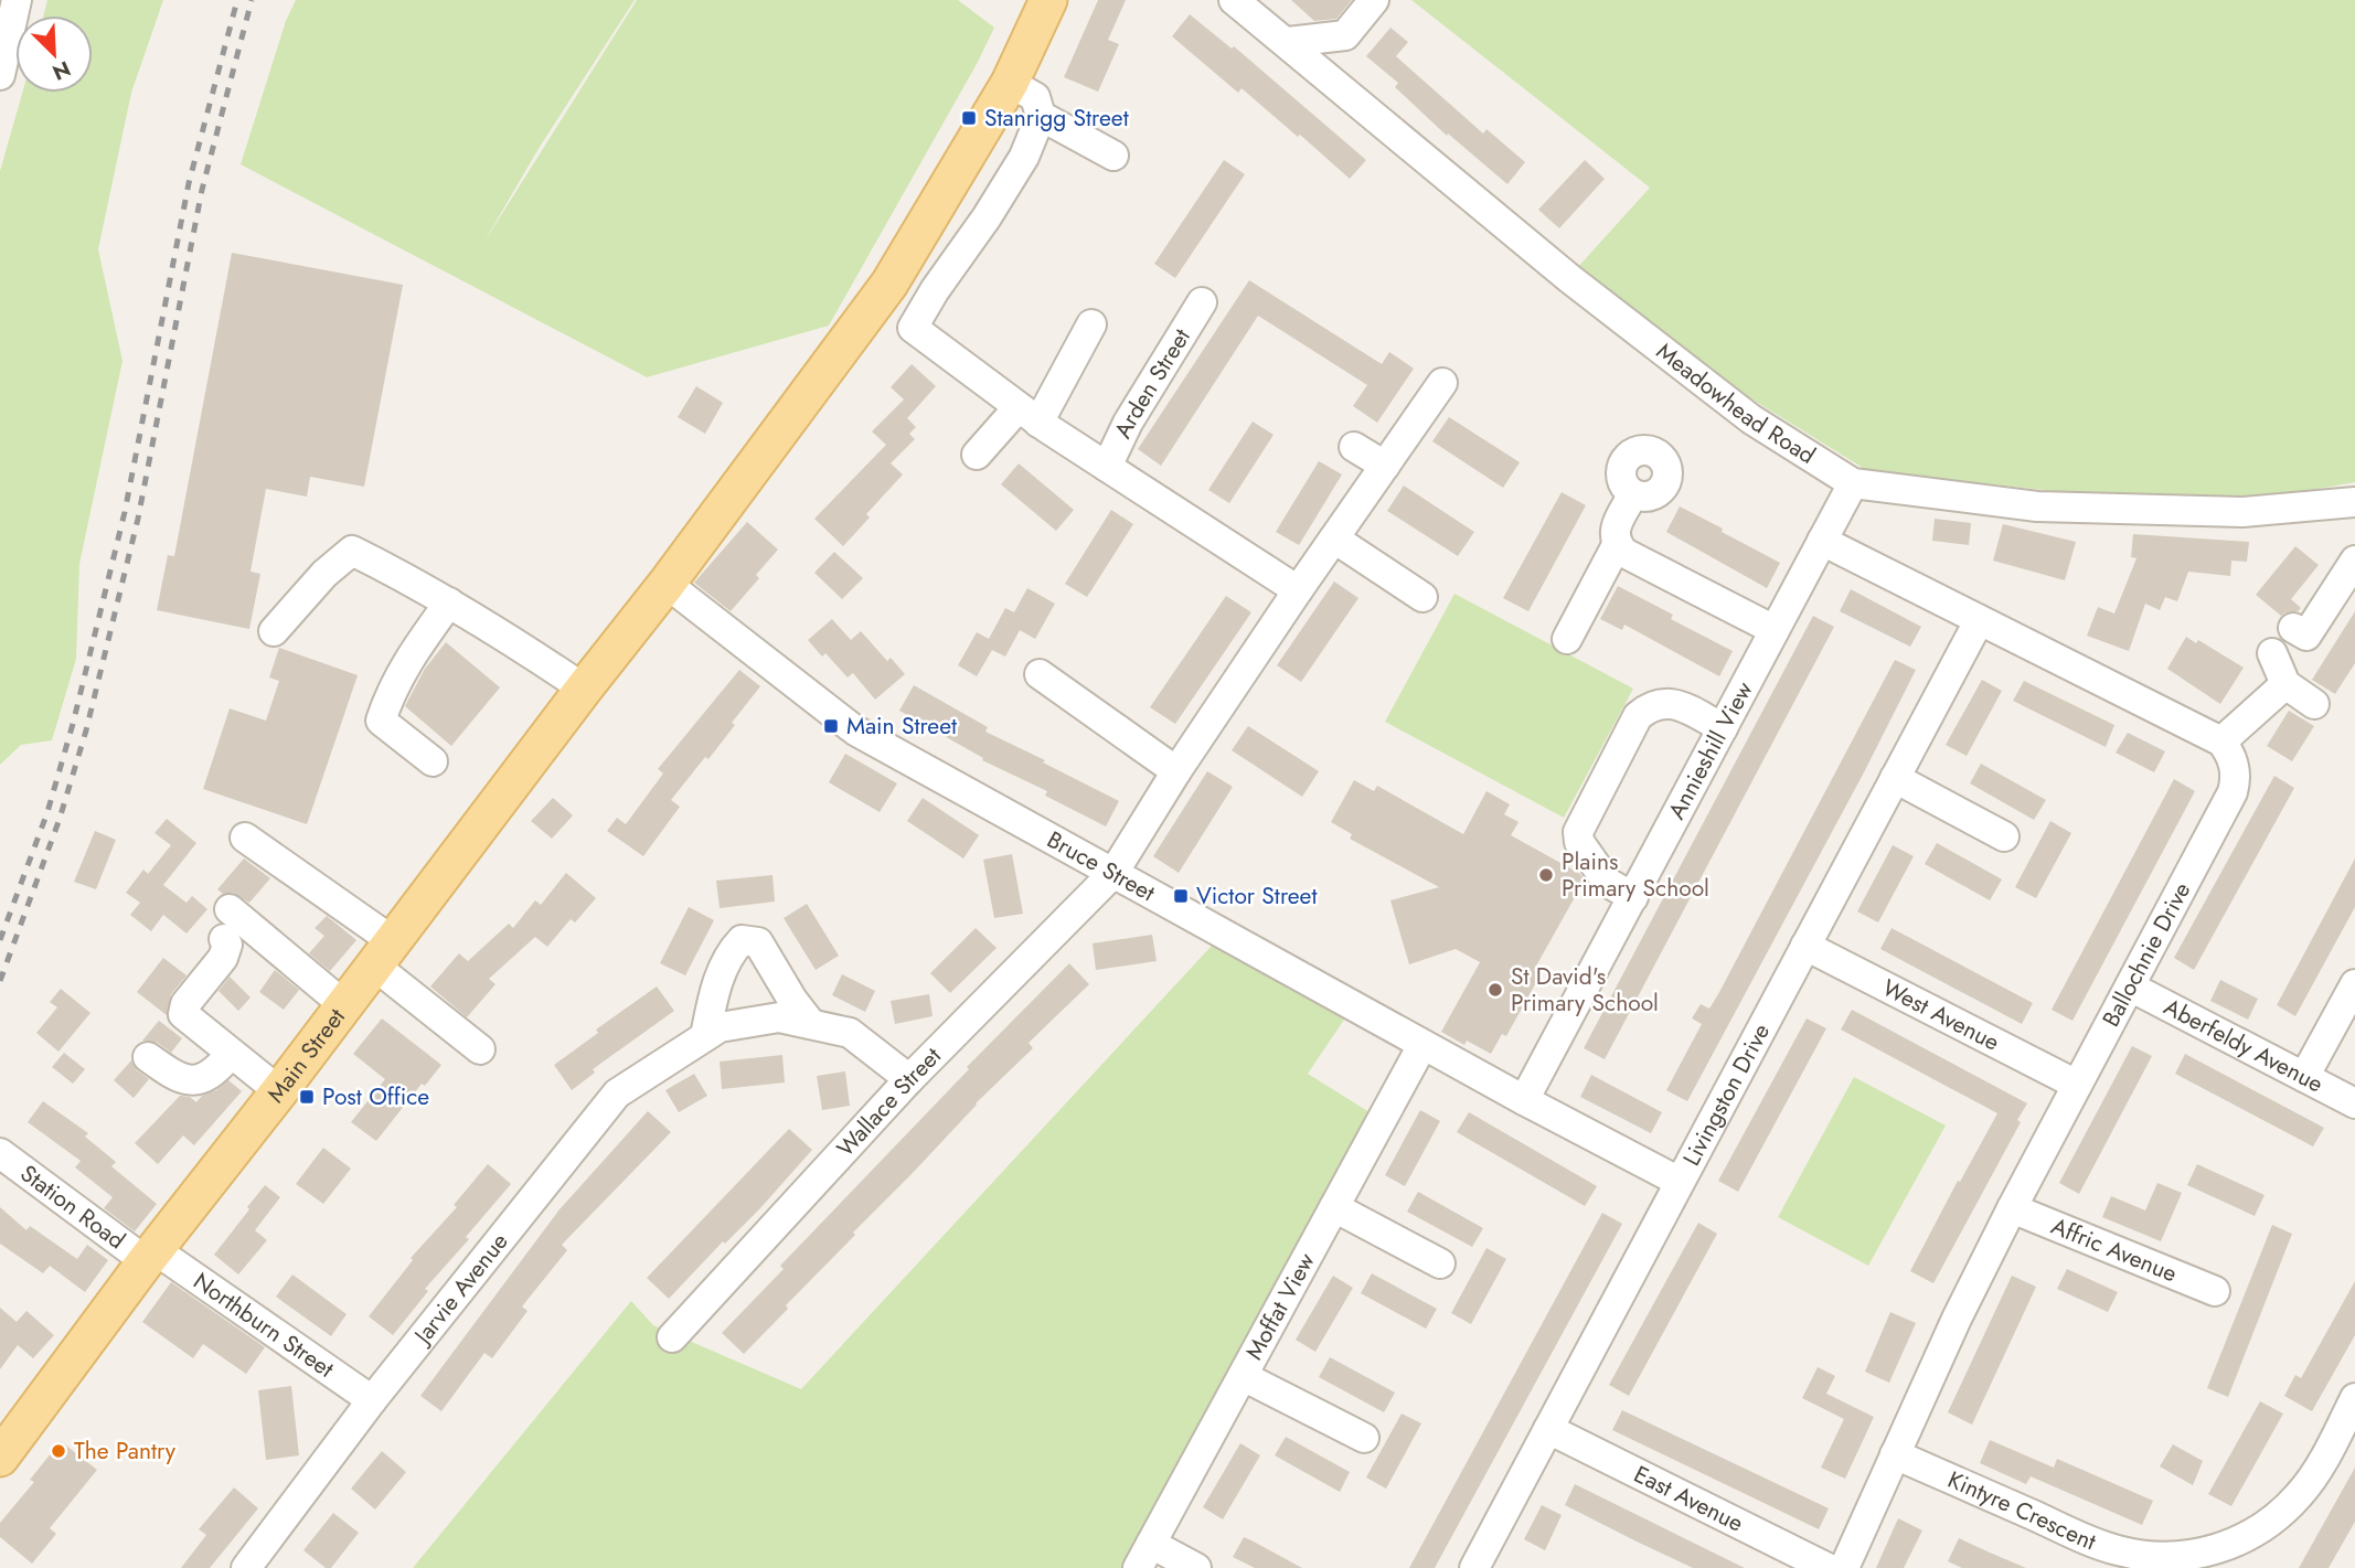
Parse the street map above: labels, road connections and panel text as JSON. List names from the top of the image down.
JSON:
{
  "streets": {
    "main road": ["Main Street"],
    "street": [
      "Arden Street",
      "Meadowhead Road",
      "Annieshill View",
      "Bruce Street",
      "Ballochnie Drive",
      "West Avenue",
      "Aberfeldy Avenue",
      "Livingston Drive",
      "Wallace Street",
      "Station Road",
      "Affric Avenue",
      "Jarvie Avenue",
      "Moffat View",
      "Northburn Street",
      "East Avenue",
      "Kintyre Crescent"
    ]
  },
  "crossings": [
    ["Meadowhead Road", "Annieshill View"],
    ["Annieshill View", "Bruce Street"],
    ["Bruce Street", "Main Street"],
    ["Bruce Street", "Livingston Drive"],
    ["Bruce Street", "Wallace Street"],
    ["Bruce Street", "Moffat View"],
    ["Ballochnie Drive", "West Avenue"],
    ["Ballochnie Drive", "Aberfeldy Avenue"],
    ["Ballochnie Drive", "Affric Avenue"],
    ["Ballochnie Drive", "Kintyre Crescent"],
    ["West Avenue", "Livingston Drive"],
    ["Main Street", "Station Road"],
    ["Main Street", "Northburn Street"],
    ["Livingston Drive", "East Avenue"],
    ["Wallace Street", "Jarvie Avenue"],
    ["Station Road", "Northburn Street"],
    ["Jarvie Avenue", "Northburn Street"]
  ],
  "places": {
    "transit": [
      "Stanrigg Street",
      "Main Street",
      "Victor Street",
      "Post Office"
    ],
    "other": ["Plains Primary School", "St David's Primary School", "The Pantry"]
  },
  "north": "bottom right"
}
